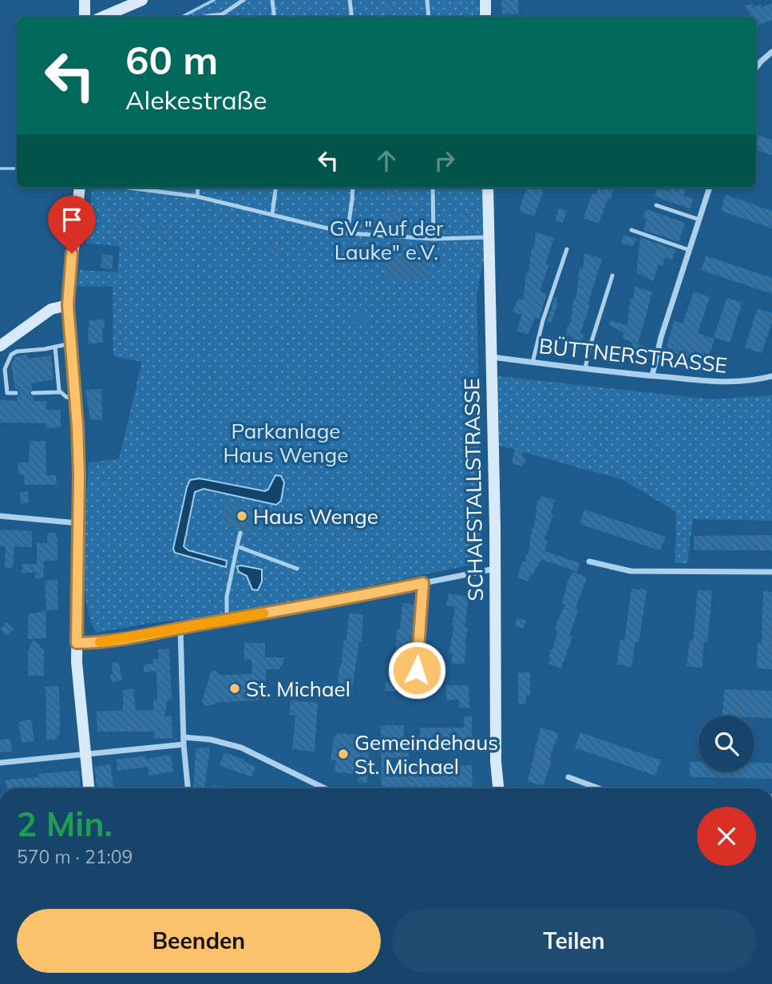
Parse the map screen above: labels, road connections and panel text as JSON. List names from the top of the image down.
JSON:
{
  "streets": {
    "street": ["BÜTTNERSTRASSE", "SCHAFSTALLSTRASSE"]
  },
  "crossings": [
    ["BÜTTNERSTRASSE", "SCHAFSTALLSTRASSE"]
  ],
  "parks": ["GV \"Auf der Lauke\" e.V.", "Parkanlage Haus Wenge"],
  "places": ["Haus Wenge", "St. Michael", "Gemeindehaus St. Michael"],
  "page": {
    "turn": ["60 m", "Alekestraße"],
    "heading": ["2 Min.", "570 m · 21:09"],
    "buttons": ["Beenden", "Teilen"]
  }
}
